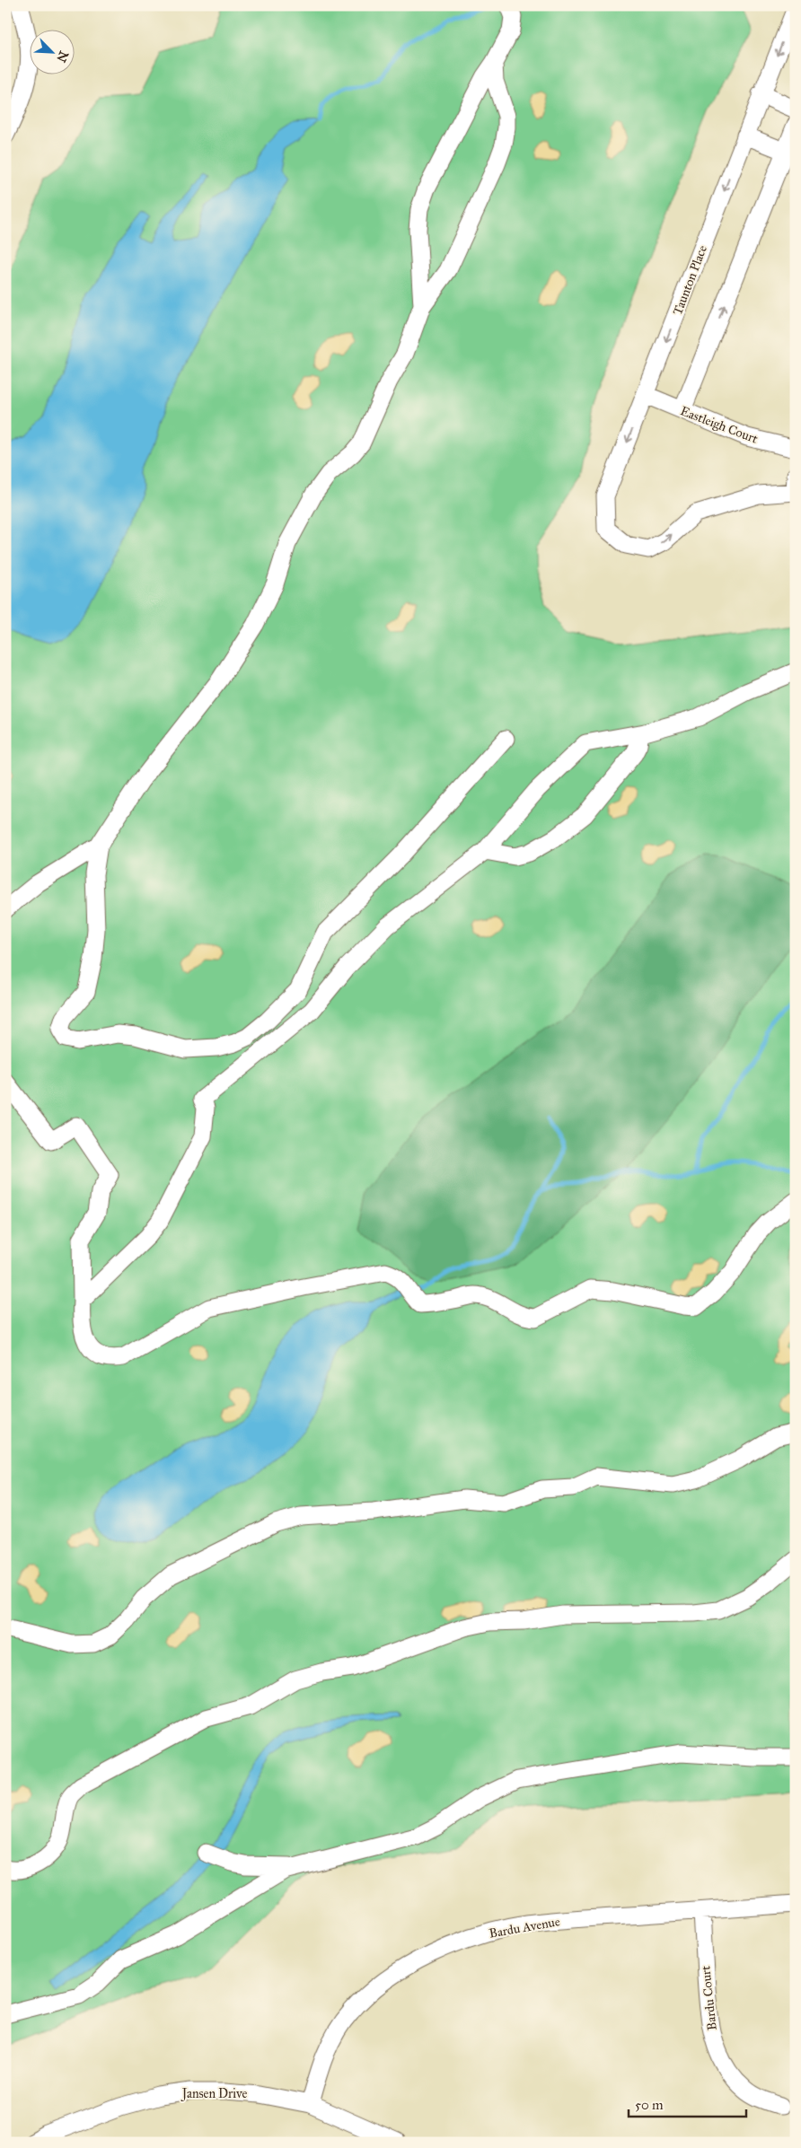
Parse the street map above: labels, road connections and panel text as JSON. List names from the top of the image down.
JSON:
{
  "streets": {
    "street": [
      "Taunton Place",
      "Eastleigh Court",
      "Bardu Avenue",
      "Bardu Court",
      "Jansen Drive"
    ]
  },
  "crossings": [
    ["Taunton Place", "Eastleigh Court"],
    ["Bardu Avenue", "Bardu Court"],
    ["Bardu Avenue", "Jansen Drive"]
  ],
  "scale_bar": "50 m",
  "north": "bottom right"
}
